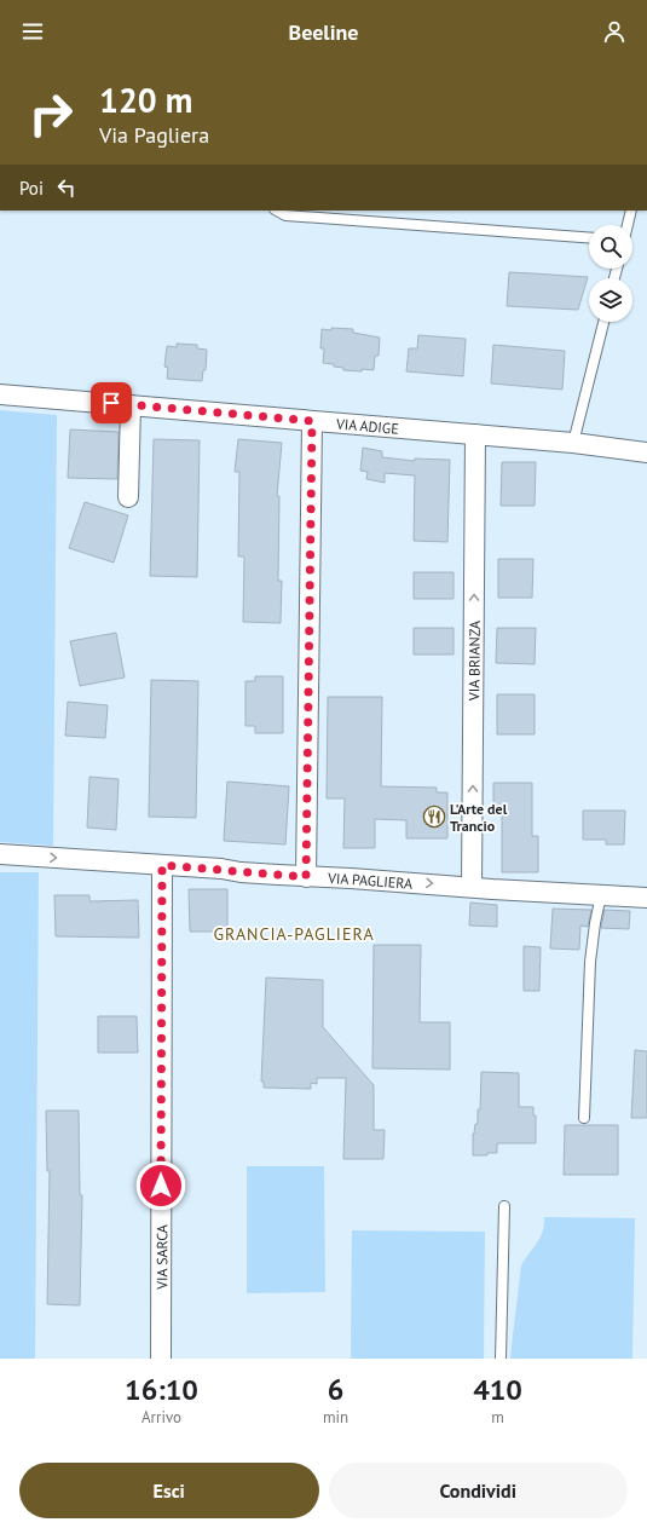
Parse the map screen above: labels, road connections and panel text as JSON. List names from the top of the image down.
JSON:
{
  "streets": {
    "street": [
      "VIA ADIGE",
      "VIA BRIANZA",
      "VIA PAGLIERA",
      "VIA SARCA"
    ]
  },
  "crossings": [
    ["VIA ADIGE", "VIA BRIANZA"],
    ["VIA BRIANZA", "VIA PAGLIERA"],
    ["VIA PAGLIERA", "VIA SARCA"]
  ],
  "one_way": ["VIA PAGLIERA"],
  "districts": ["GRANCIA-PAGLIERA"],
  "places": {
    "restaurant": ["L'Arte del Trancio"]
  },
  "page": {
    "header": "Beeline",
    "turn": ["120 m", "Via Pagliera"],
    "then": "Poi",
    "eta": [
      "16:10",
      "Arrivo",
      "6",
      "min",
      "410",
      "m"
    ],
    "buttons": ["Esci", "Condividi"]
  }
}
